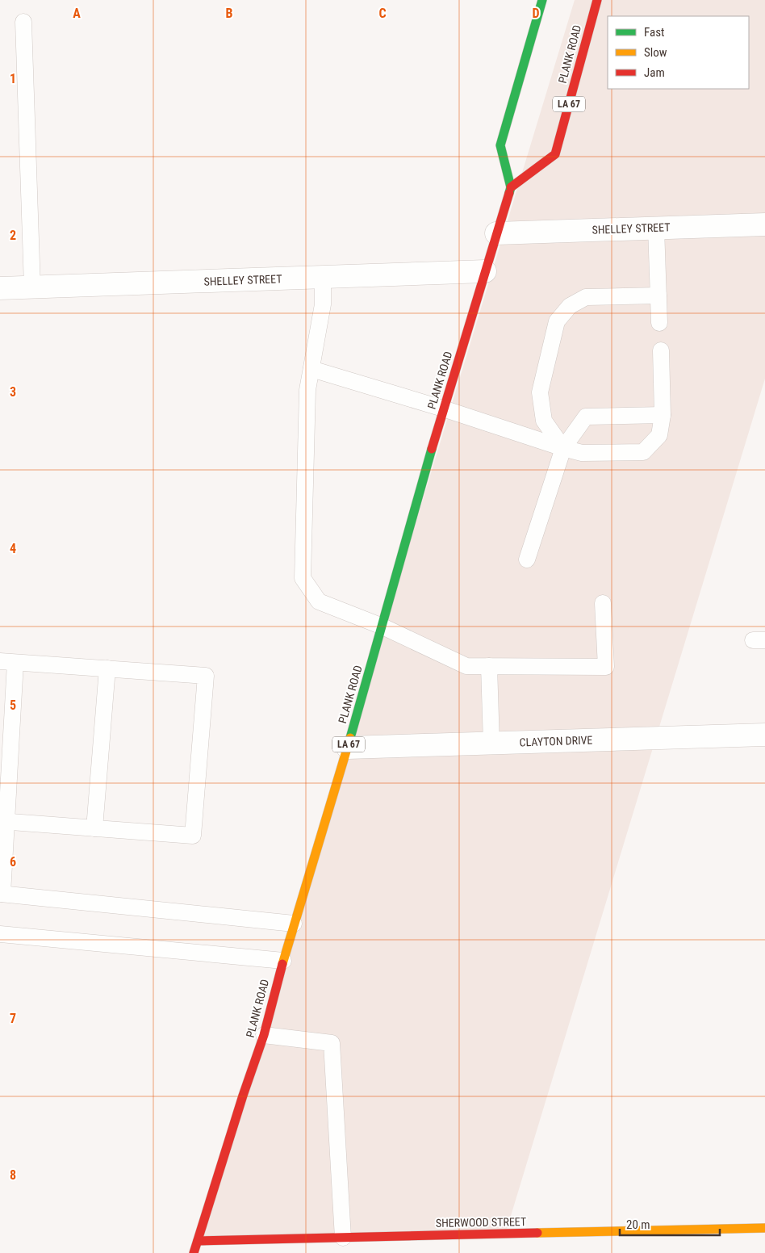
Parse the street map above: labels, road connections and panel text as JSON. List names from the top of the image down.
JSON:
{
  "streets": {
    "main road": ["PLANK ROAD", "LA 67", "SHERWOOD STREET"],
    "street": ["SHELLEY STREET", "CLAYTON DRIVE"]
  },
  "crossings": [
    ["PLANK ROAD", "SHELLEY STREET"],
    ["PLANK ROAD", "CLAYTON DRIVE"],
    ["PLANK ROAD", "SHERWOOD STREET"]
  ],
  "legend": ["Fast", "Slow", "Jam"],
  "scale_bar": "20 m",
  "grid": {
    "columns": [
      "A",
      "B",
      "C",
      "D"
    ],
    "rows": [
      "1",
      "2",
      "3",
      "4",
      "5",
      "6",
      "7",
      "8"
    ]
  }
}
